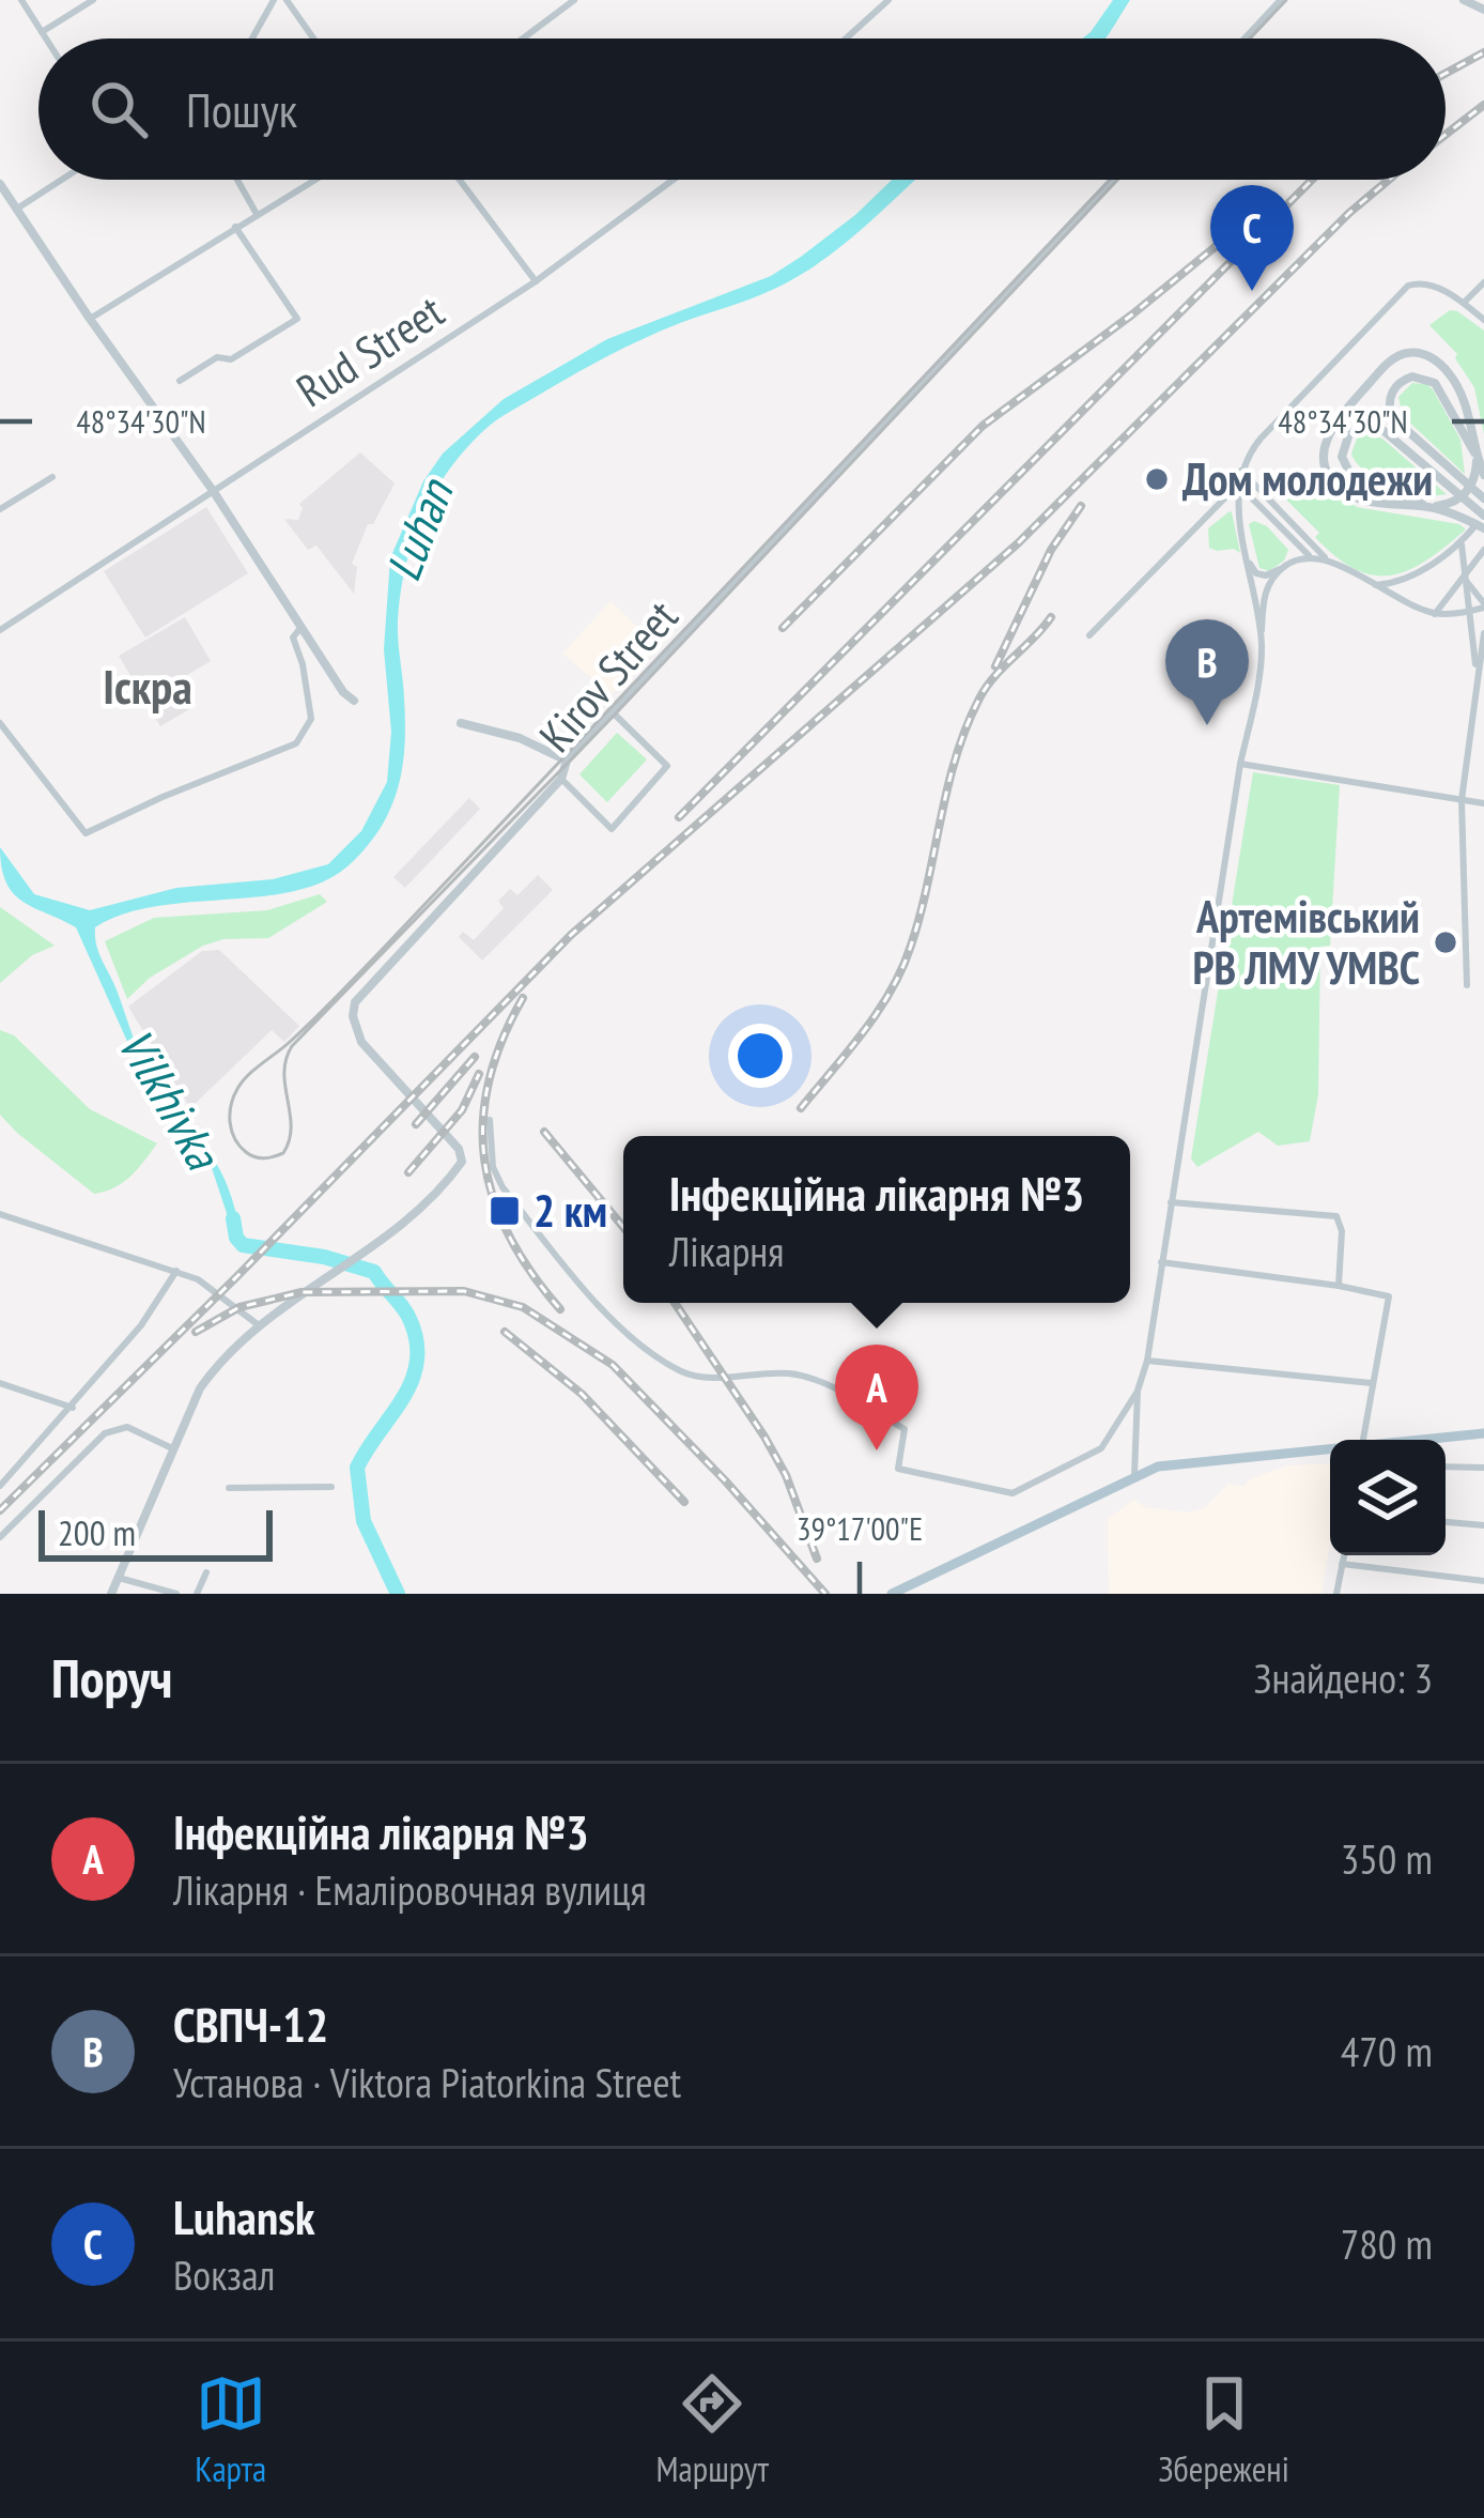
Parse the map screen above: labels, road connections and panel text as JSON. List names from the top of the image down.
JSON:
{
  "streets": {
    "street": ["Rud Street", "Kirov Street"]
  },
  "districts": ["Іскра"],
  "water": ["Luhan", "Vilkhivka"],
  "places": {
    "other": ["Дом молодежи", "Артемівський РВ ЛМУ УМВС"],
    "transit": ["2 км"]
  },
  "scale_bar": "200 m",
  "page": {
    "search": "Пошук",
    "pins": ["C", "B", "A"],
    "popup": ["Інфекційна лікарня №3", "Лікарня"],
    "scale": "200 m",
    "heading": ["Поруч", "Знайдено: 3"],
    "list": [
      {
        "mark": "A",
        "name": "Інфекційна лікарня №3",
        "note": "Лікарня · Емаліровочная вулиця",
        "value": "350 m"
      },
      {
        "mark": "B",
        "name": "СВПЧ-12",
        "note": "Установа · Viktora Piatorkina Street",
        "value": "470 m"
      },
      {
        "mark": "C",
        "name": "Luhansk",
        "note": "Вокзал",
        "value": "780 m"
      }
    ],
    "nav": ["Карта", "Маршрут", "Збережені"]
  },
  "coordinates": ["48°34'30\"N", "39°17'00\"E"]
}
